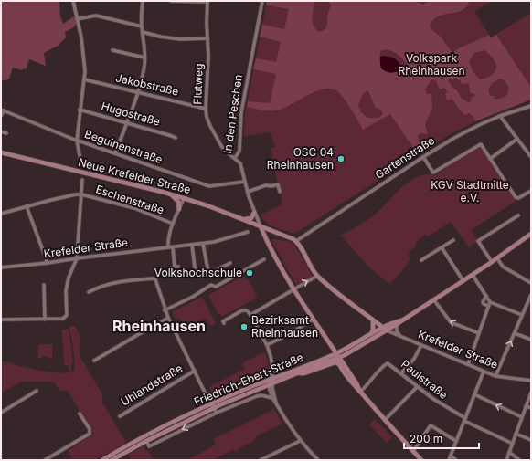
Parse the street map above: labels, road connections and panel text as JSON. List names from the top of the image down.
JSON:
{
  "streets": {
    "main road": ["Neue Krefelder Straße", "Krefelder Straße", "Friedrich-Ebert-Straße"],
    "street": [
      "Flutweg",
      "Jakobstraße",
      "Hugostraße",
      "In den Peschen",
      "Beguinenstraße",
      "Gartenstraße",
      "Eschenstraße",
      "Paulstraße",
      "Uhlandstraße"
    ]
  },
  "crossings": [
    ["Flutweg", "Jakobstraße"],
    ["Flutweg", "In den Peschen"],
    ["In den Peschen", "Beguinenstraße"],
    ["In den Peschen", "Neue Krefelder Straße"],
    ["Gartenstraße", "Krefelder Straße"],
    ["Krefelder Straße", "Friedrich-Ebert-Straße"]
  ],
  "districts": ["Rheinhausen"],
  "parks": ["Volkspark Rheinhausen", "KGV Stadtmitte e.V."],
  "places": ["OSC 04 Rheinhausen", "Volkshochschule", "Bezirksamt Rheinhausen"],
  "scale_bar": "200 m"
}
